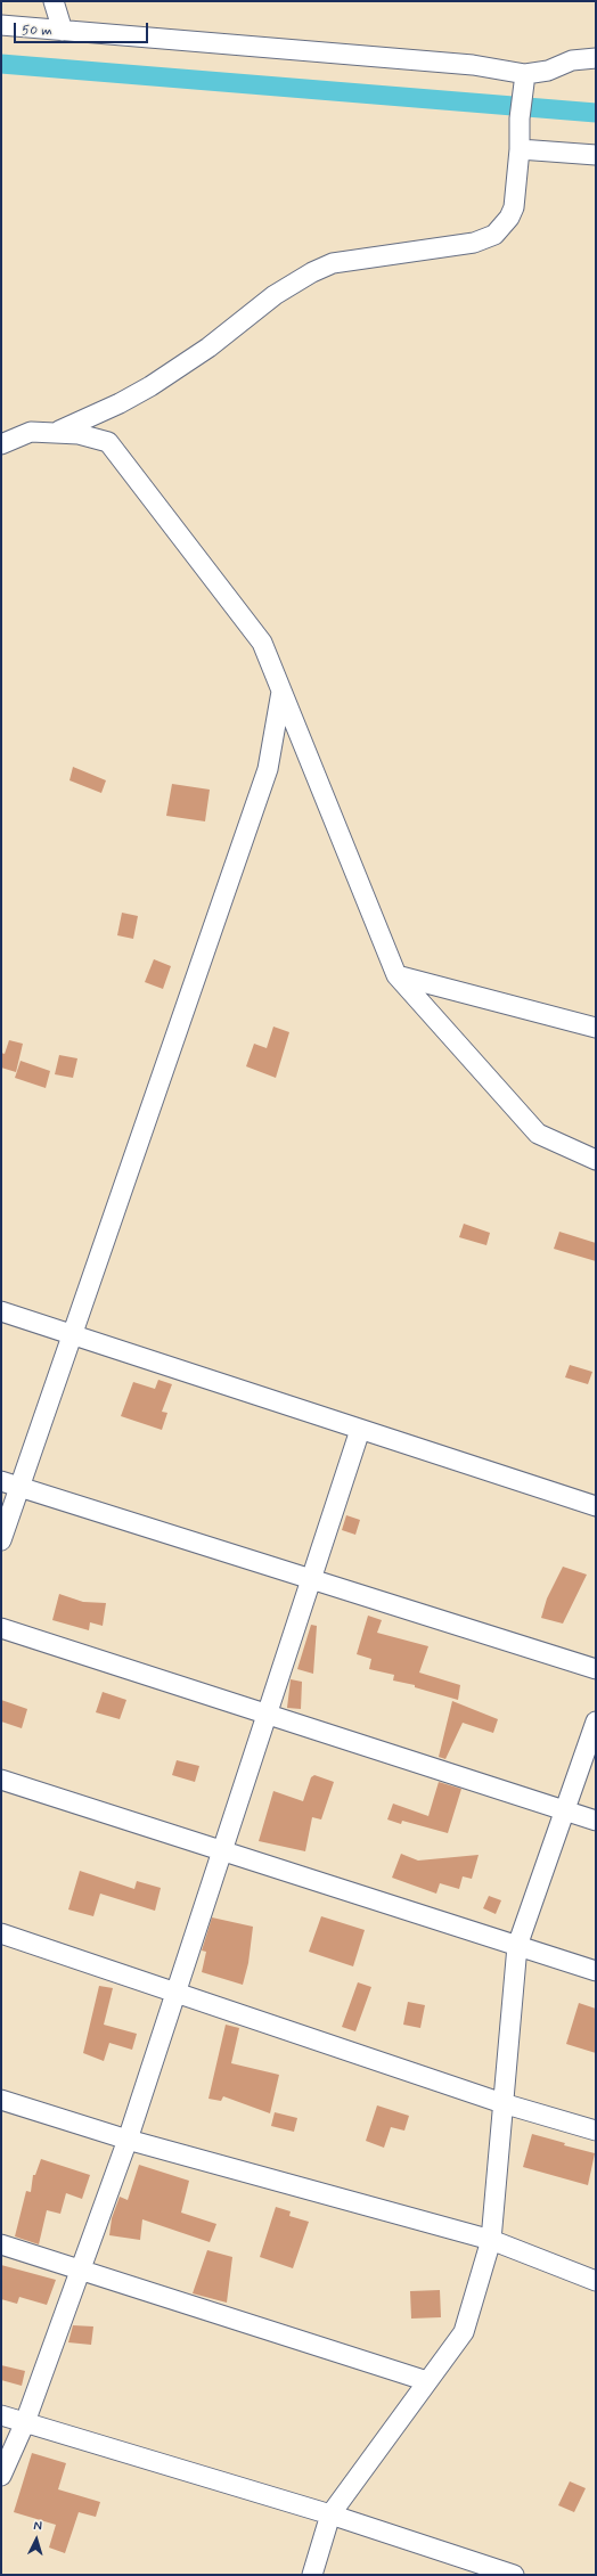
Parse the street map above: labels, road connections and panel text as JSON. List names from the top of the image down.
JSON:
{
  "scale_bar": "50 m",
  "north": "top"
}
